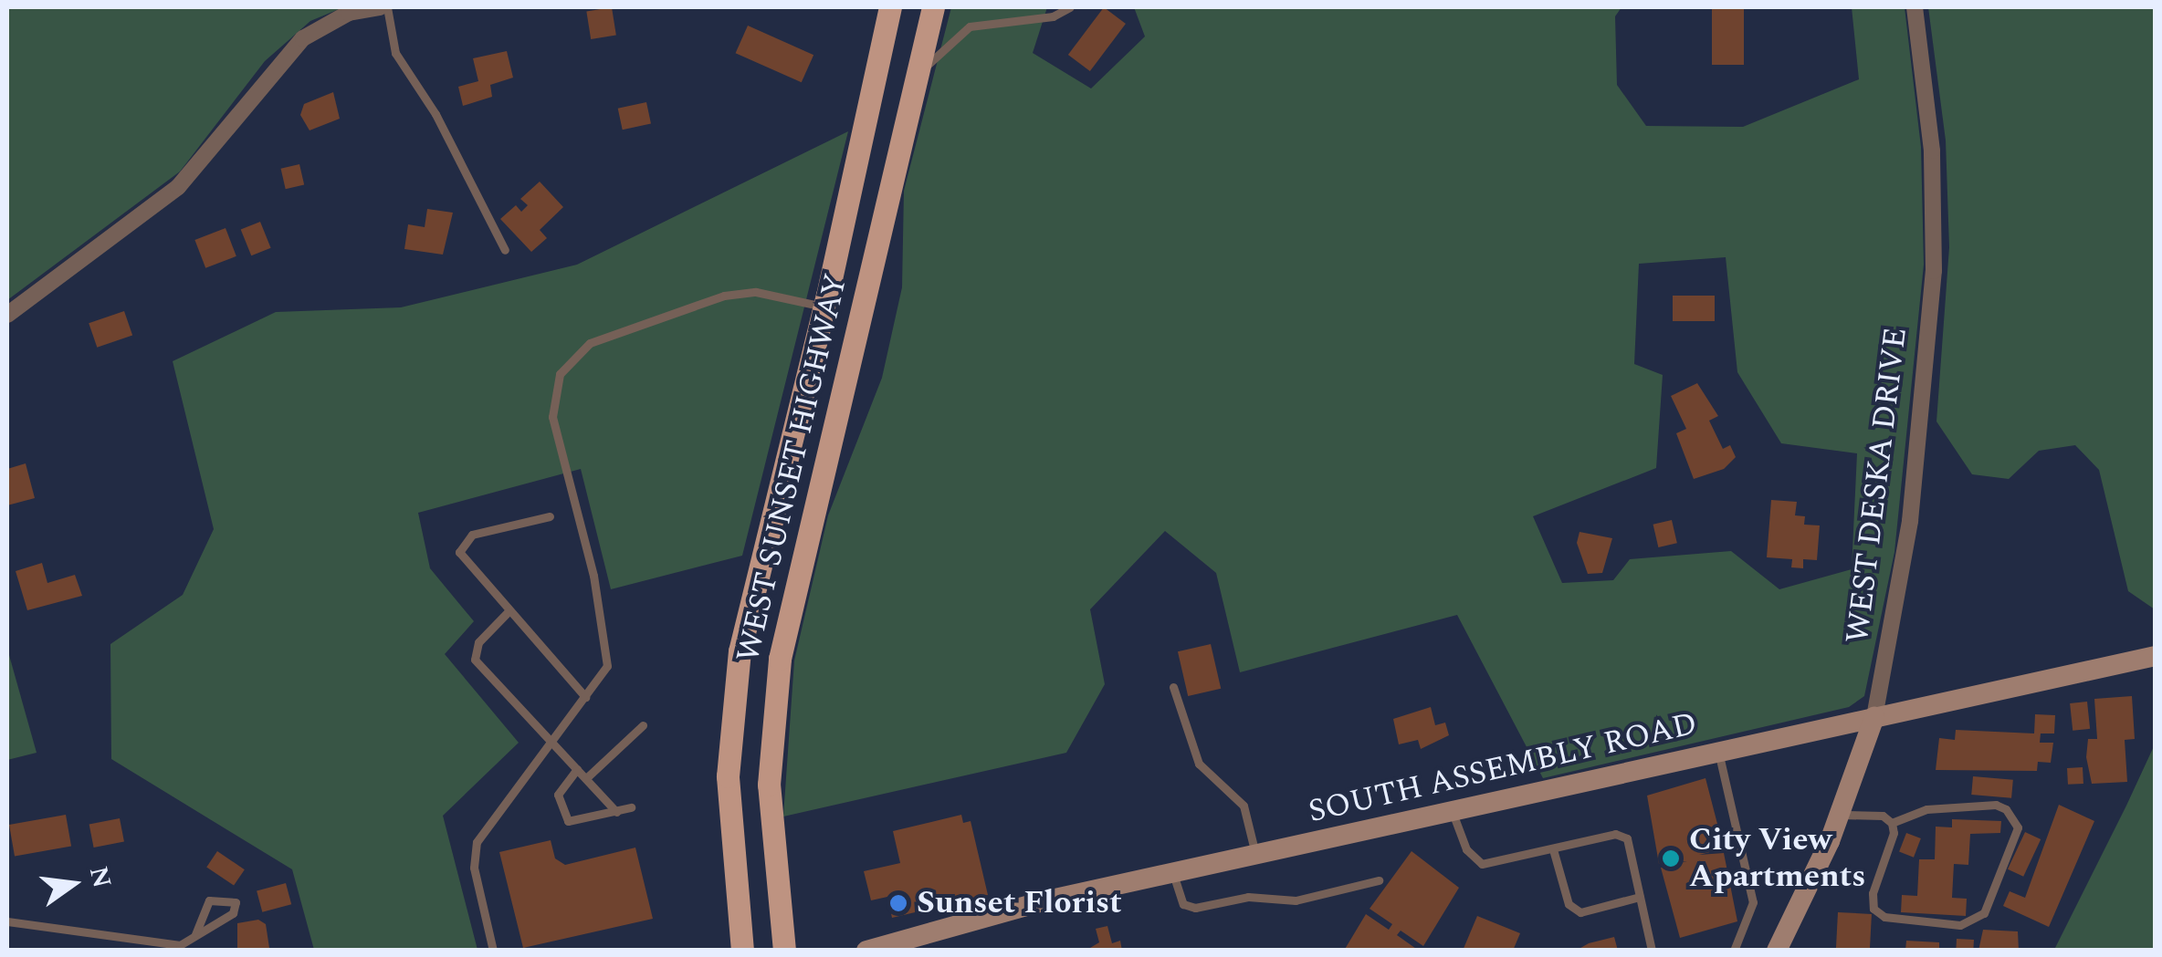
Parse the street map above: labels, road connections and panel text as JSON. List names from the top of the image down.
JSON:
{
  "streets": {
    "main road": ["WEST SUNSET HIGHWAY"],
    "street": ["WEST DESKA DRIVE", "SOUTH ASSEMBLY ROAD"]
  },
  "crossings": [
    ["WEST DESKA DRIVE", "SOUTH ASSEMBLY ROAD"]
  ],
  "places": ["City View Apartments", "Sunset Florist"],
  "north": "right"
}
